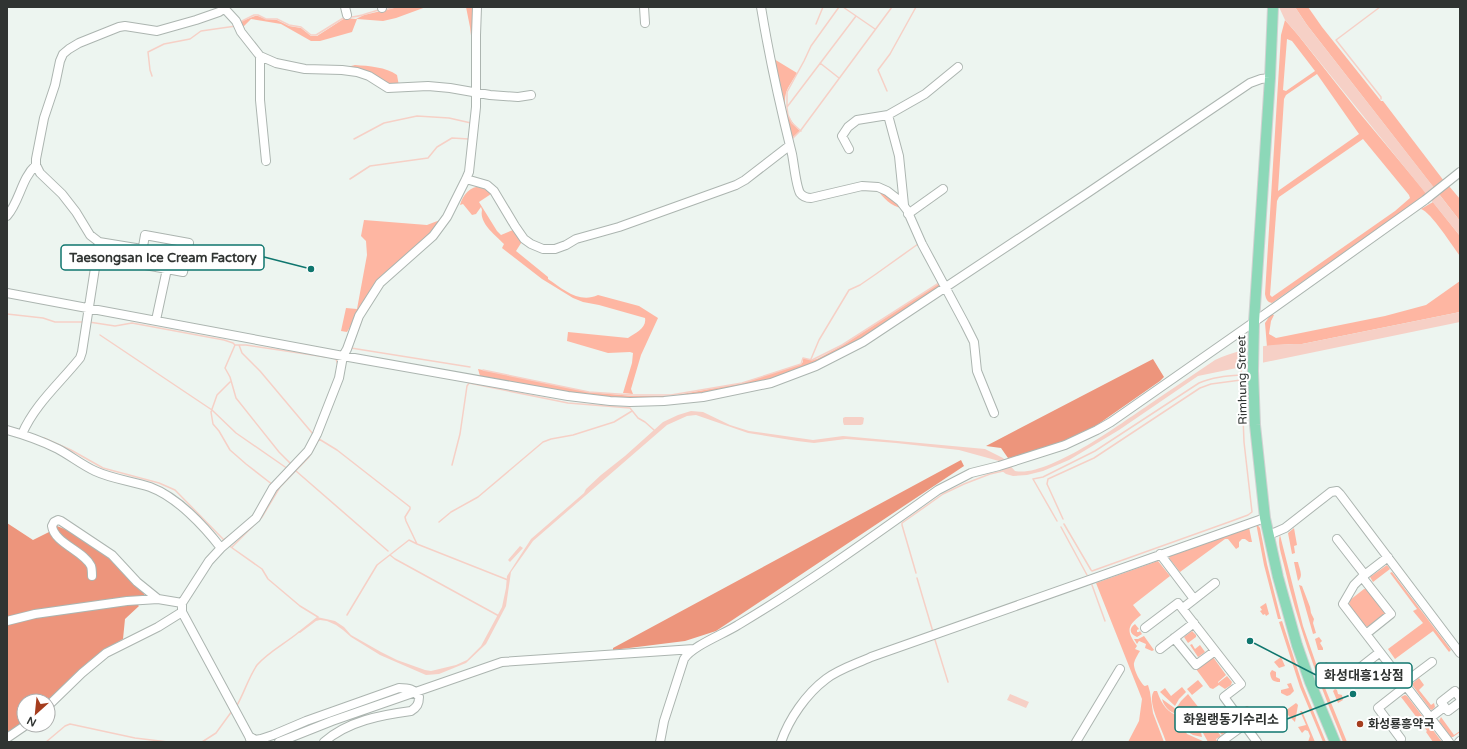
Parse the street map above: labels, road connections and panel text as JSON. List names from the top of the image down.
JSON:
{
  "streets": {
    "main road": ["Rimhung Street"]
  },
  "places": [
    "Taesongsan Ice Cream Factory",
    "화성대흥1상점",
    "화원랭동기수리소",
    "화성룡흥약국"
  ],
  "north": "bottom left"
}
